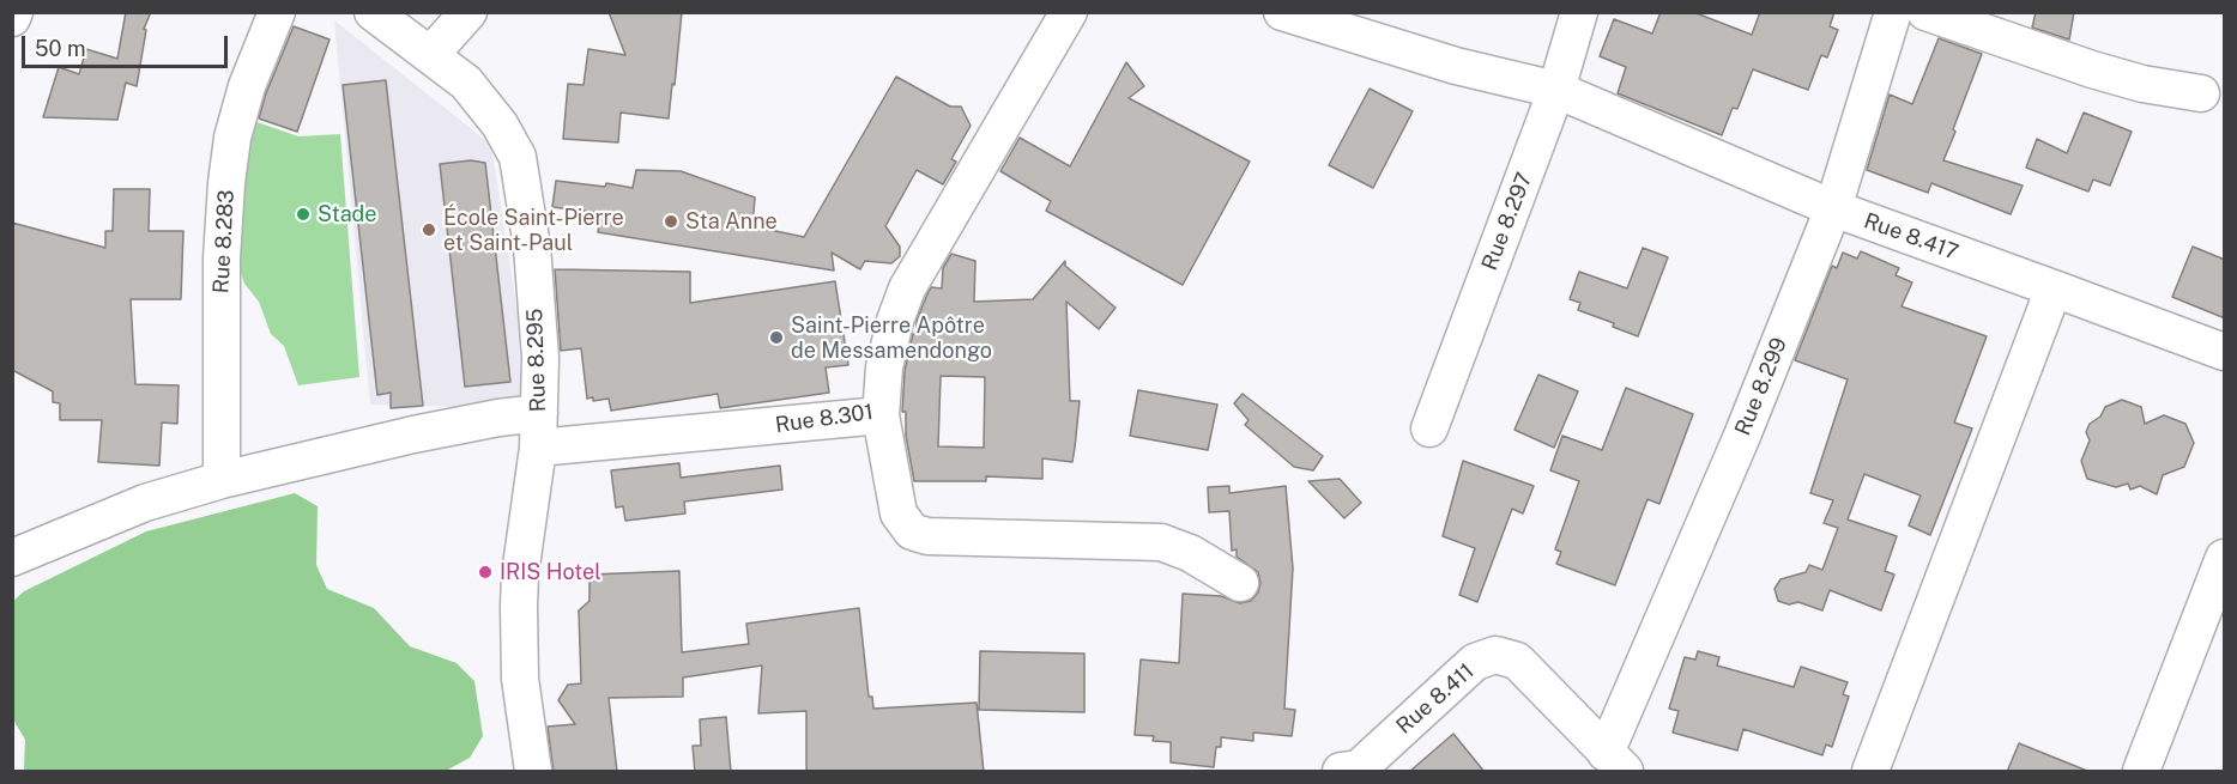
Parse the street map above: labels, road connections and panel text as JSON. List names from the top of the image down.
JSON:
{
  "streets": {
    "street": [
      "Rue 8.297",
      "Rue 8.417",
      "Rue 8.283",
      "Rue 8.295",
      "Rue 8.299",
      "Rue 8.301",
      "Rue 8.411"
    ]
  },
  "crossings": [
    ["Rue 8.297", "Rue 8.417"],
    ["Rue 8.417", "Rue 8.299"],
    ["Rue 8.295", "Rue 8.301"],
    ["Rue 8.299", "Rue 8.411"]
  ],
  "places": [
    "Stade",
    "Sta Anne",
    "École Saint-Pierre et Saint-Paul",
    "Saint-Pierre Apôtre de Messamendongo",
    "IRIS Hotel"
  ],
  "scale_bar": "50 m"
}
